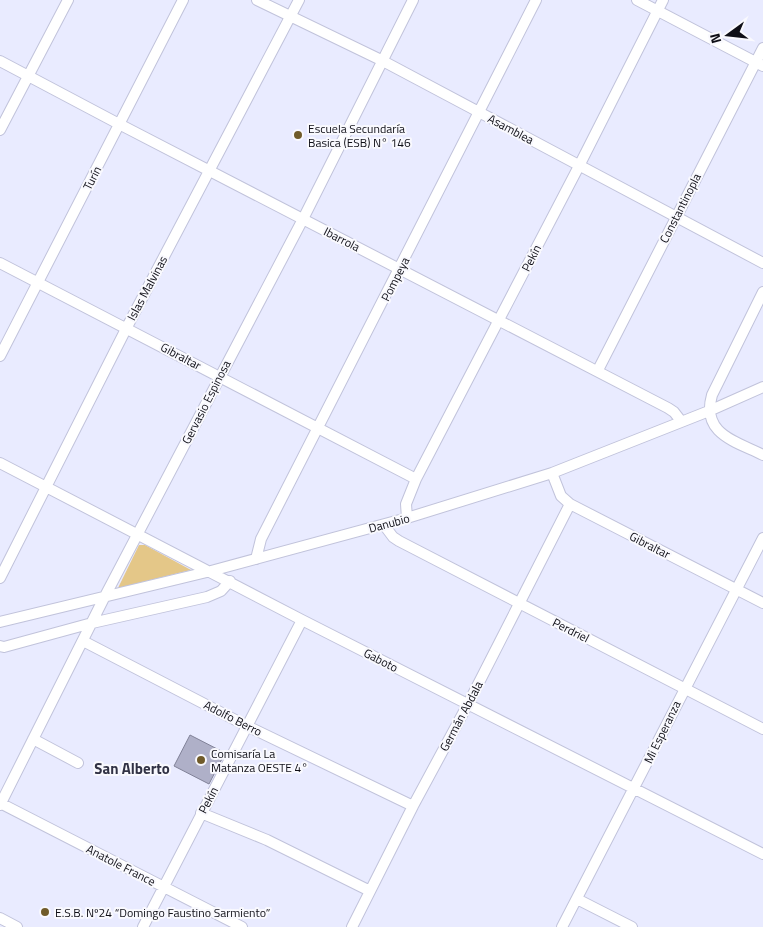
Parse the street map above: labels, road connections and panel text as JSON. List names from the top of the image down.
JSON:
{
  "streets": {
    "street": [
      "Asamblea",
      "Turín",
      "Constantinopla",
      "Ibarrola",
      "Pekín",
      "Pompeya",
      "Islas Malvinas",
      "Gibraltar",
      "Gervasio Espinosa",
      "Danubio",
      "Perdriel",
      "Gaboto",
      "Germán Abdala",
      "Adolfo Berro",
      "Mi Esperanza",
      "Anatole France"
    ]
  },
  "crossings": [
    ["Asamblea", "Constantinopla"],
    ["Asamblea", "Pekín"],
    ["Asamblea", "Pompeya"],
    ["Asamblea", "Islas Malvinas"],
    ["Asamblea", "Gervasio Espinosa"],
    ["Turín", "Ibarrola"],
    ["Turín", "Gibraltar"],
    ["Constantinopla", "Ibarrola"],
    ["Ibarrola", "Pekín"],
    ["Ibarrola", "Pompeya"],
    ["Ibarrola", "Islas Malvinas"],
    ["Ibarrola", "Gervasio Espinosa"],
    ["Ibarrola", "Danubio"],
    ["Pekín", "Gibraltar"],
    ["Pekín", "Danubio"],
    ["Pekín", "Gaboto"],
    ["Pekín", "Adolfo Berro"],
    ["Pekín", "Anatole France"],
    ["Pompeya", "Gibraltar"],
    ["Pompeya", "Danubio"],
    ["Islas Malvinas", "Gibraltar"],
    ["Islas Malvinas", "Gaboto"],
    ["Gibraltar", "Gervasio Espinosa"],
    ["Gibraltar", "Danubio"],
    ["Gibraltar", "Germán Abdala"],
    ["Gibraltar", "Mi Esperanza"],
    ["Gervasio Espinosa", "Danubio"],
    ["Gervasio Espinosa", "Gaboto"],
    ["Gervasio Espinosa", "Adolfo Berro"],
    ["Gervasio Espinosa", "Anatole France"],
    ["Danubio", "Perdriel"],
    ["Danubio", "Gaboto"],
    ["Perdriel", "Germán Abdala"],
    ["Perdriel", "Mi Esperanza"],
    ["Gaboto", "Germán Abdala"],
    ["Gaboto", "Mi Esperanza"],
    ["Germán Abdala", "Adolfo Berro"]
  ],
  "districts": ["San Alberto"],
  "places": ["Escuela Secundaría Basica (ESB) N° 146", "Comisaría La Matanza OESTE 4°", "E.S.B. Nº24 “Domingo Faustino Sarmiento”"],
  "north": "left"
}
